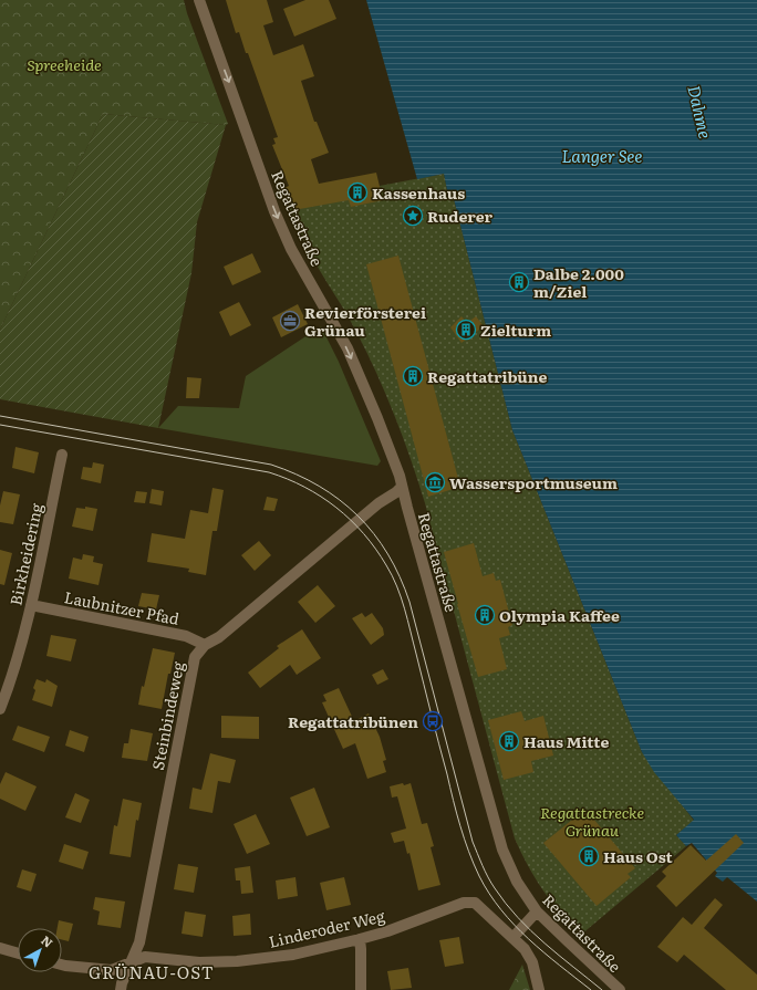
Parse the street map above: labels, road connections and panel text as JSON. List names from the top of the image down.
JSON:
{
  "streets": {
    "street": [
      "Regattastraße",
      "Birkheidering",
      "Laubnitzer Pfad",
      "Steinbindeweg",
      "Linderoder Weg"
    ]
  },
  "crossings": [
    ["Regattastraße", "Steinbindeweg"],
    ["Birkheidering", "Laubnitzer Pfad"],
    ["Laubnitzer Pfad", "Steinbindeweg"],
    ["Steinbindeweg", "Linderoder Weg"]
  ],
  "one_way": ["Regattastraße"],
  "districts": ["GRÜNAU-OST"],
  "water": ["Dahme", "Langer See"],
  "parks": ["Spreeheide", "Regattastrecke Grünau"],
  "places": {
    "building": [
      "Kassenhaus",
      "Dalbe 2.000 m/Ziel",
      "Zielturm",
      "Regattatribüne",
      "Olympia Kaffee",
      "Haus Mitte",
      "Haus Ost"
    ],
    "place": ["Ruderer"],
    "office": ["Revierförsterei Grünau"],
    "museum": ["Wassersportmuseum"],
    "bus stop": ["Regattatribünen"]
  },
  "north": "top right"
}
